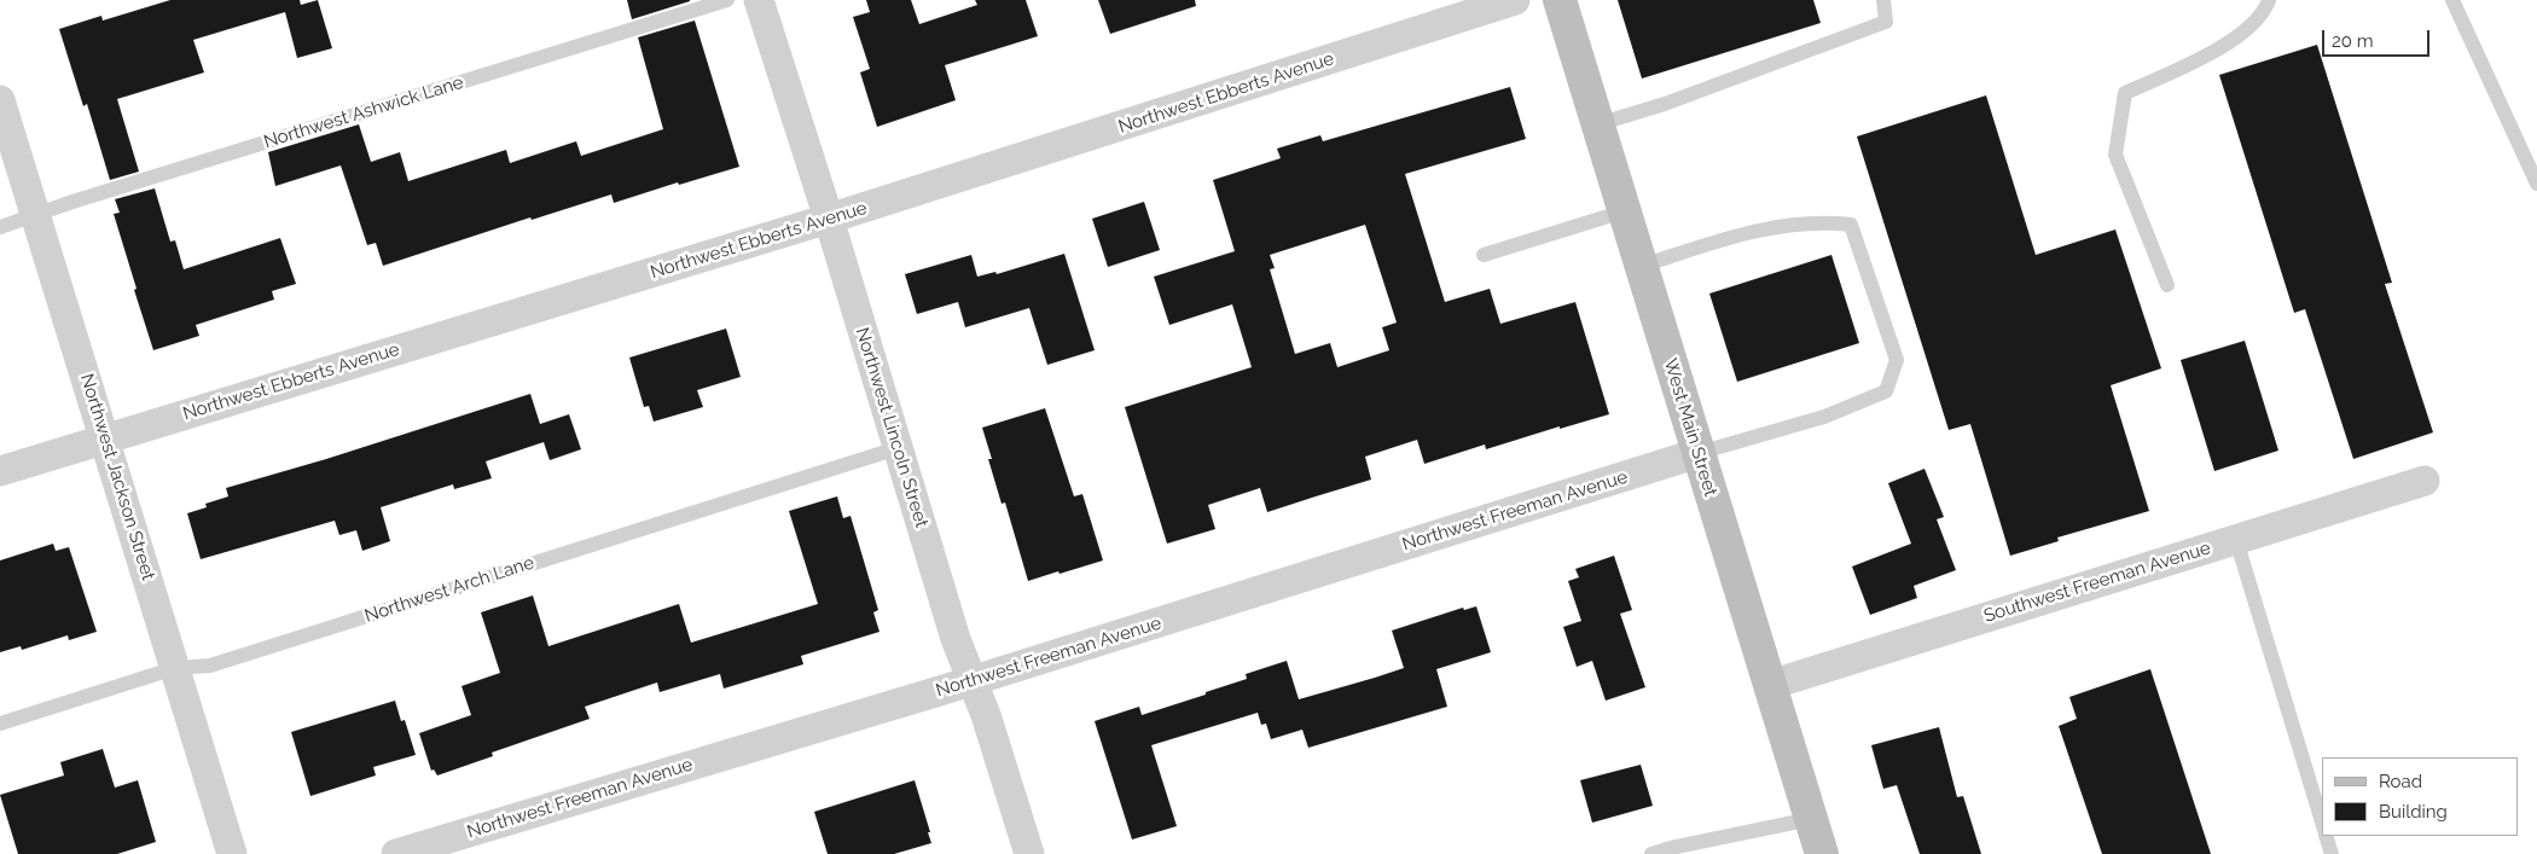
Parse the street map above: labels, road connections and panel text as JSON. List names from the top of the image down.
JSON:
{
  "streets": {
    "street": [
      "Northwest Ebberts Avenue",
      "Northwest Lincoln Street",
      "West Main Street",
      "Northwest Jackson Street",
      "Northwest Freeman Avenue",
      "Southwest Freeman Avenue"
    ],
    "lane": ["Northwest Ashwick Lane", "Northwest Arch Lane"]
  },
  "crossings": [
    ["Northwest Ebberts Avenue", "Northwest Lincoln Street"],
    ["Northwest Ebberts Avenue", "Northwest Jackson Street"],
    ["Northwest Ashwick Lane", "Northwest Jackson Street"],
    ["Northwest Lincoln Street", "Northwest Freeman Avenue"],
    ["Northwest Lincoln Street", "Northwest Arch Lane"],
    ["West Main Street", "Northwest Freeman Avenue"],
    ["West Main Street", "Southwest Freeman Avenue"],
    ["Northwest Jackson Street", "Northwest Arch Lane"]
  ],
  "legend": ["Road", "Building"],
  "scale_bar": "20 m"
}
